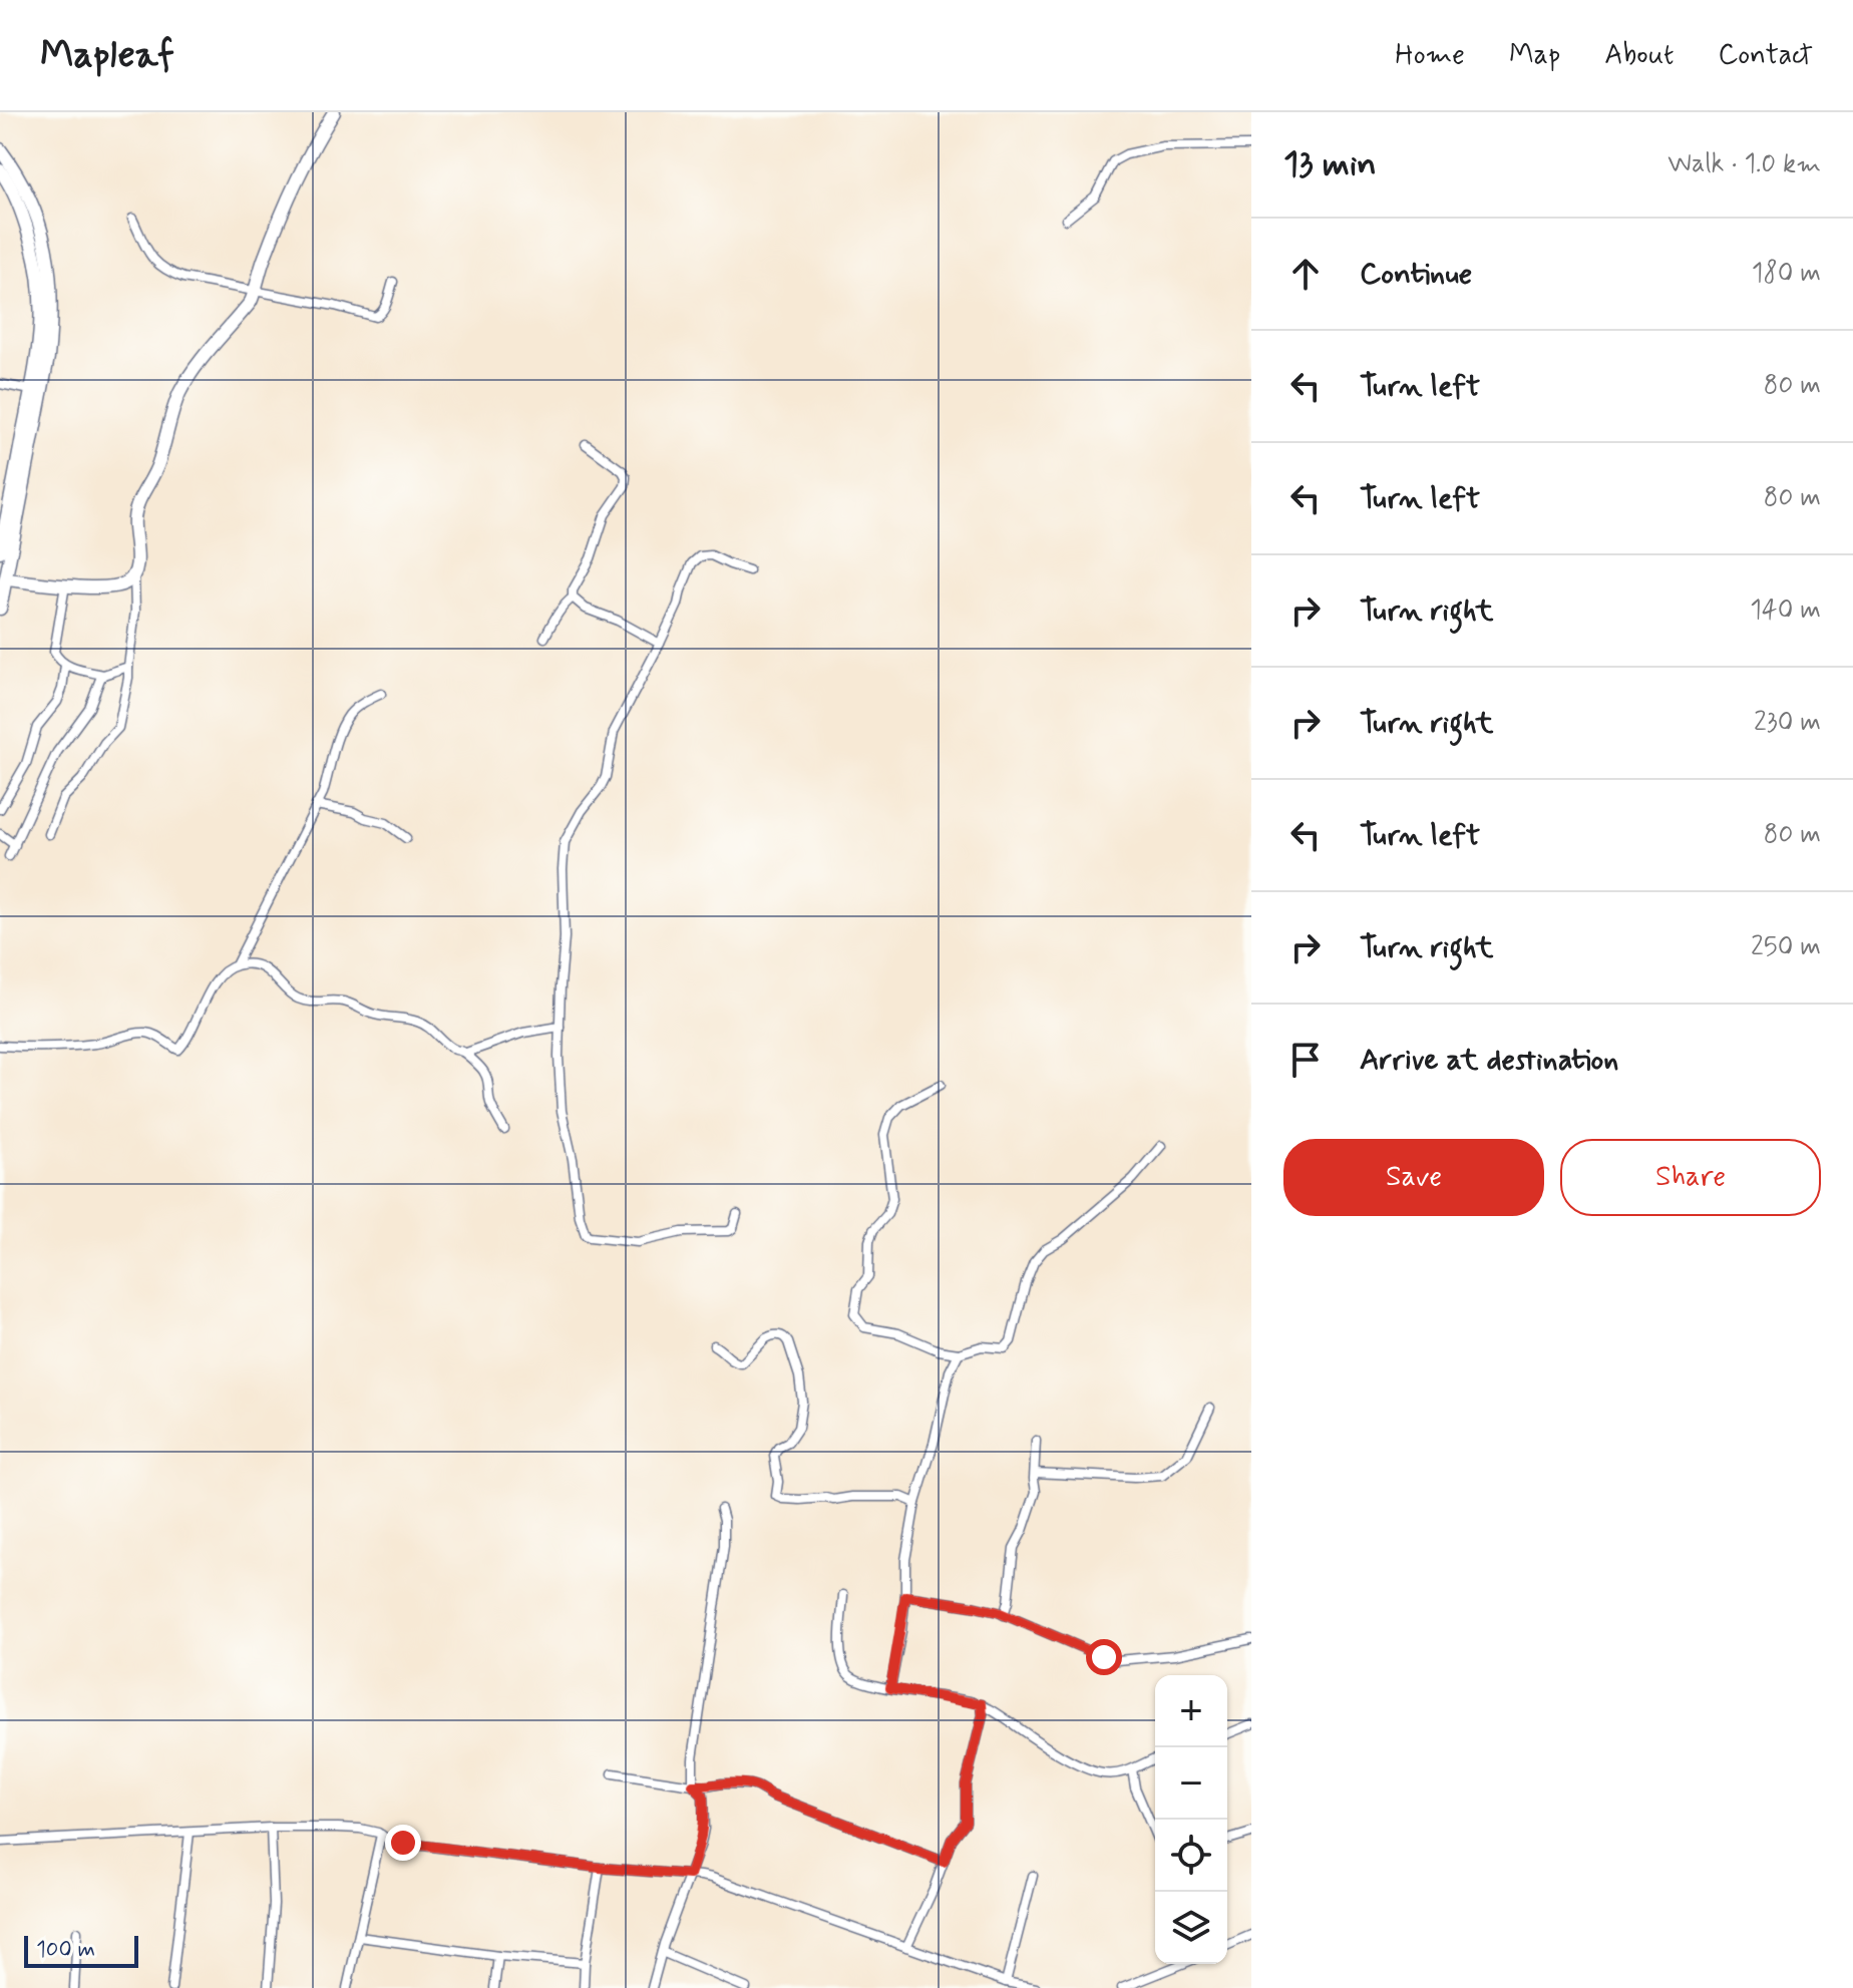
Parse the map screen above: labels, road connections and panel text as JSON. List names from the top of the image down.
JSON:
{
  "scale_bar": "100 m",
  "page": {
    "header": "Mapleaf",
    "nav": [
      "Home",
      "Map",
      "About",
      "Contact"
    ],
    "heading": ["13 min", "Walk · 1.0 km"],
    "list": [
      ["Continue", "180 m"],
      ["Turn left", "80 m"],
      ["Turn left", "80 m"],
      ["Turn right", "140 m"],
      ["Turn right", "230 m"],
      ["Turn left", "80 m"],
      ["Turn right", "250 m"],
      "Arrive at destination"
    ],
    "buttons": ["Save", "Share"],
    "map_buttons": ["+", "−"],
    "scale": "100 m"
  }
}
